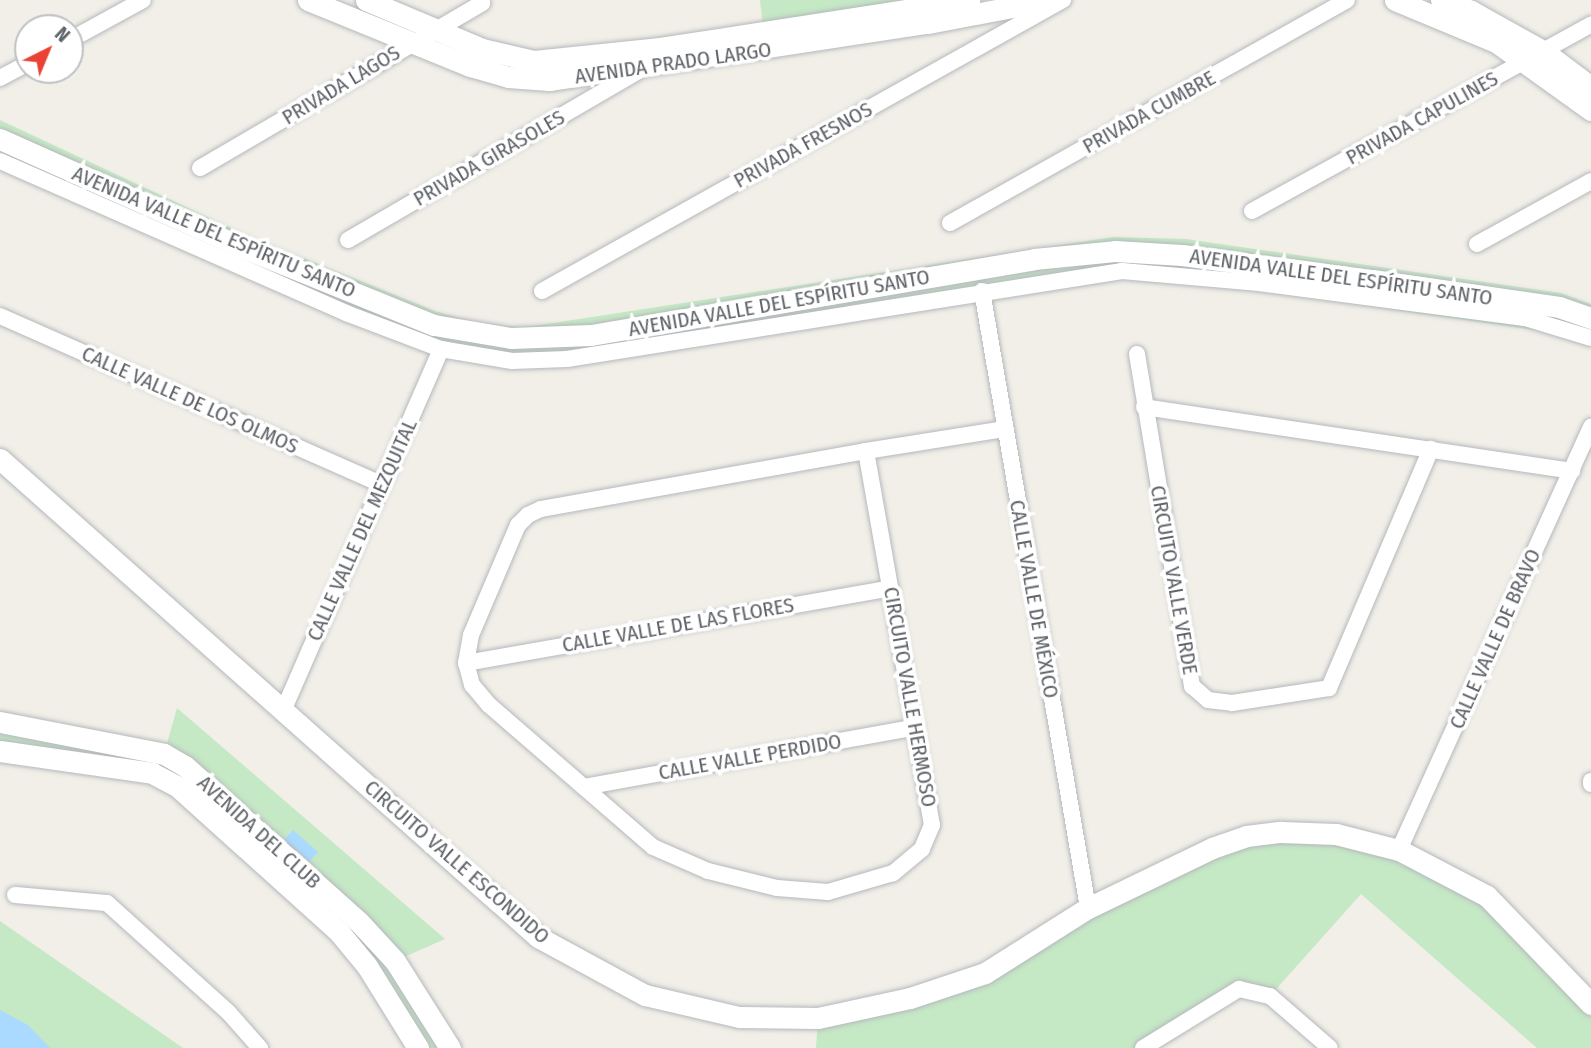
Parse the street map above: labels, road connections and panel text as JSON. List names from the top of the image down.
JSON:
{
  "streets": {
    "street": [
      "AVENIDA PRADO LARGO",
      "PRIVADA LAGOS",
      "PRIVADA CUMBRE",
      "PRIVADA CAPULINES",
      "PRIVADA FRESNOS",
      "PRIVADA GIRASOLES",
      "AVENIDA VALLE DEL ESPÍRITU SANTO",
      "CALLE VALLE DE LOS OLMOS",
      "CALLE VALLE DEL MEZQUITAL",
      "CIRCUITO VALLE VERDE",
      "CALLE VALLE DE MÉXICO",
      "CALLE VALLE DE LAS FLORES",
      "CALLE VALLE DE BRAVO",
      "CIRCUITO VALLE HERMOSO",
      "CALLE VALLE PERDIDO",
      "AVENIDA DEL CLUB",
      "CIRCUITO VALLE ESCONDIDO"
    ]
  },
  "crossings": [
    ["AVENIDA PRADO LARGO", "PRIVADA LAGOS"],
    ["AVENIDA PRADO LARGO", "PRIVADA GIRASOLES"],
    ["CALLE VALLE DE LOS OLMOS", "CALLE VALLE DEL MEZQUITAL"],
    ["CALLE VALLE DEL MEZQUITAL", "CIRCUITO VALLE ESCONDIDO"],
    ["CALLE VALLE DE MÉXICO", "CIRCUITO VALLE ESCONDIDO"],
    ["CALLE VALLE DE LAS FLORES", "CIRCUITO VALLE HERMOSO"],
    ["CALLE VALLE DE BRAVO", "CIRCUITO VALLE ESCONDIDO"],
    ["CIRCUITO VALLE HERMOSO", "CALLE VALLE PERDIDO"]
  ],
  "north": "top right"
}
